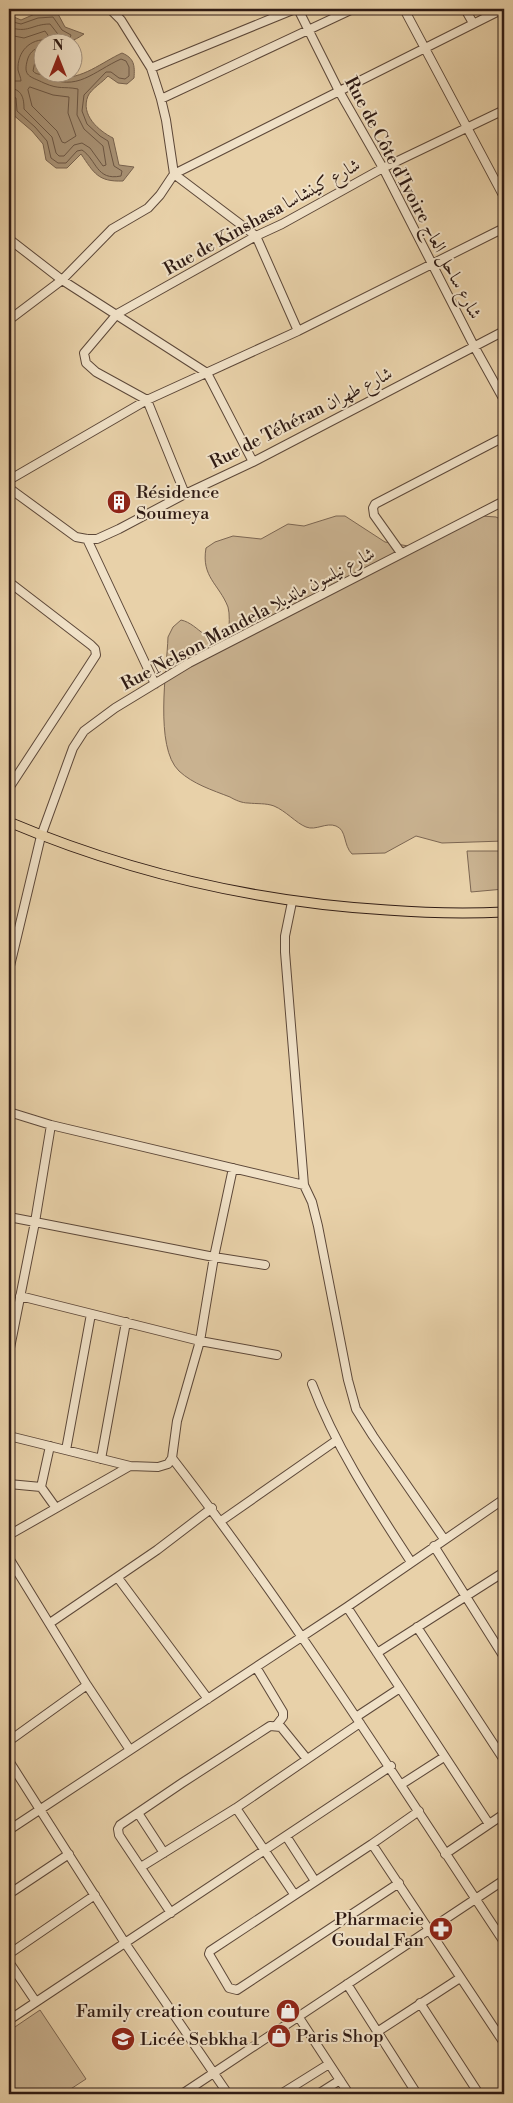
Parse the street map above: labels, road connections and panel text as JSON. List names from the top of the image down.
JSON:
{
  "streets": {
    "street": [
      "Rue de Côte d'Ivoire شارع ساحل العاج",
      "Rue de Kinshasa شارع كينشاسا",
      "Rue de Téhéran شارع طهران",
      "Rue Nelson Mandela شارع نيلسون مانديلا"
    ]
  },
  "crossings": [
    ["Rue de Côte d'Ivoire شارع ساحل العاج", "Rue de Kinshasa شارع كينشاسا"],
    ["Rue de Côte d'Ivoire شارع ساحل العاج", "Rue de Téhéran شارع طهران"]
  ],
  "places": {
    "building": ["Résidence Soumeya"],
    "pharmacy": ["Pharmacie Goudal Fan"],
    "shop": ["Family creation couture", "Paris Shop"],
    "school or university": ["Licée Sebkha 1"]
  },
  "north": "top"
}
